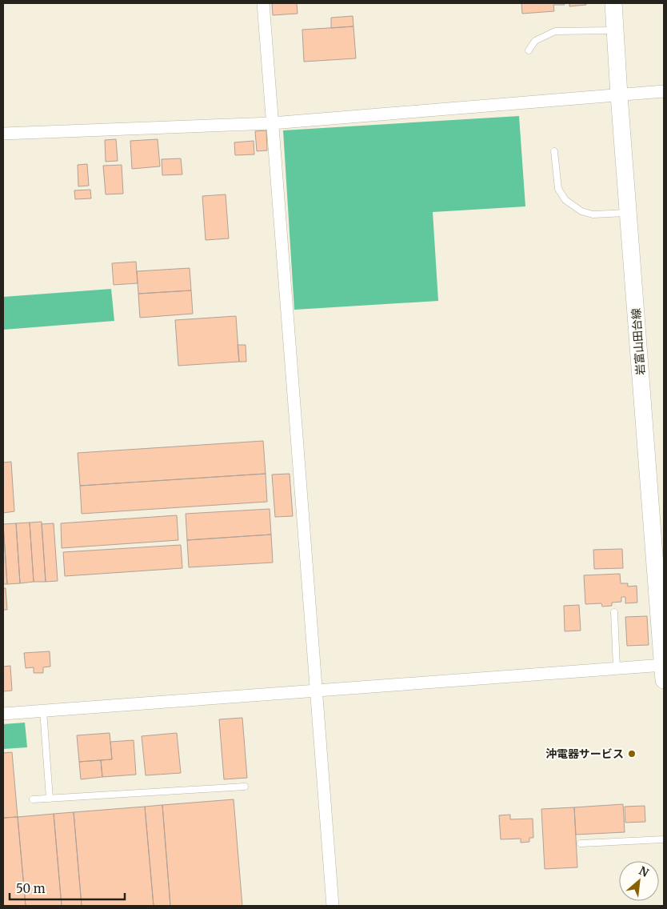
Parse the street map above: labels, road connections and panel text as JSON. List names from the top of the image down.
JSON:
{
  "streets": {
    "main road": ["岩富山田台線"]
  },
  "places": ["沖電器サービス"],
  "scale_bar": "50 m",
  "north": "top right"
}
